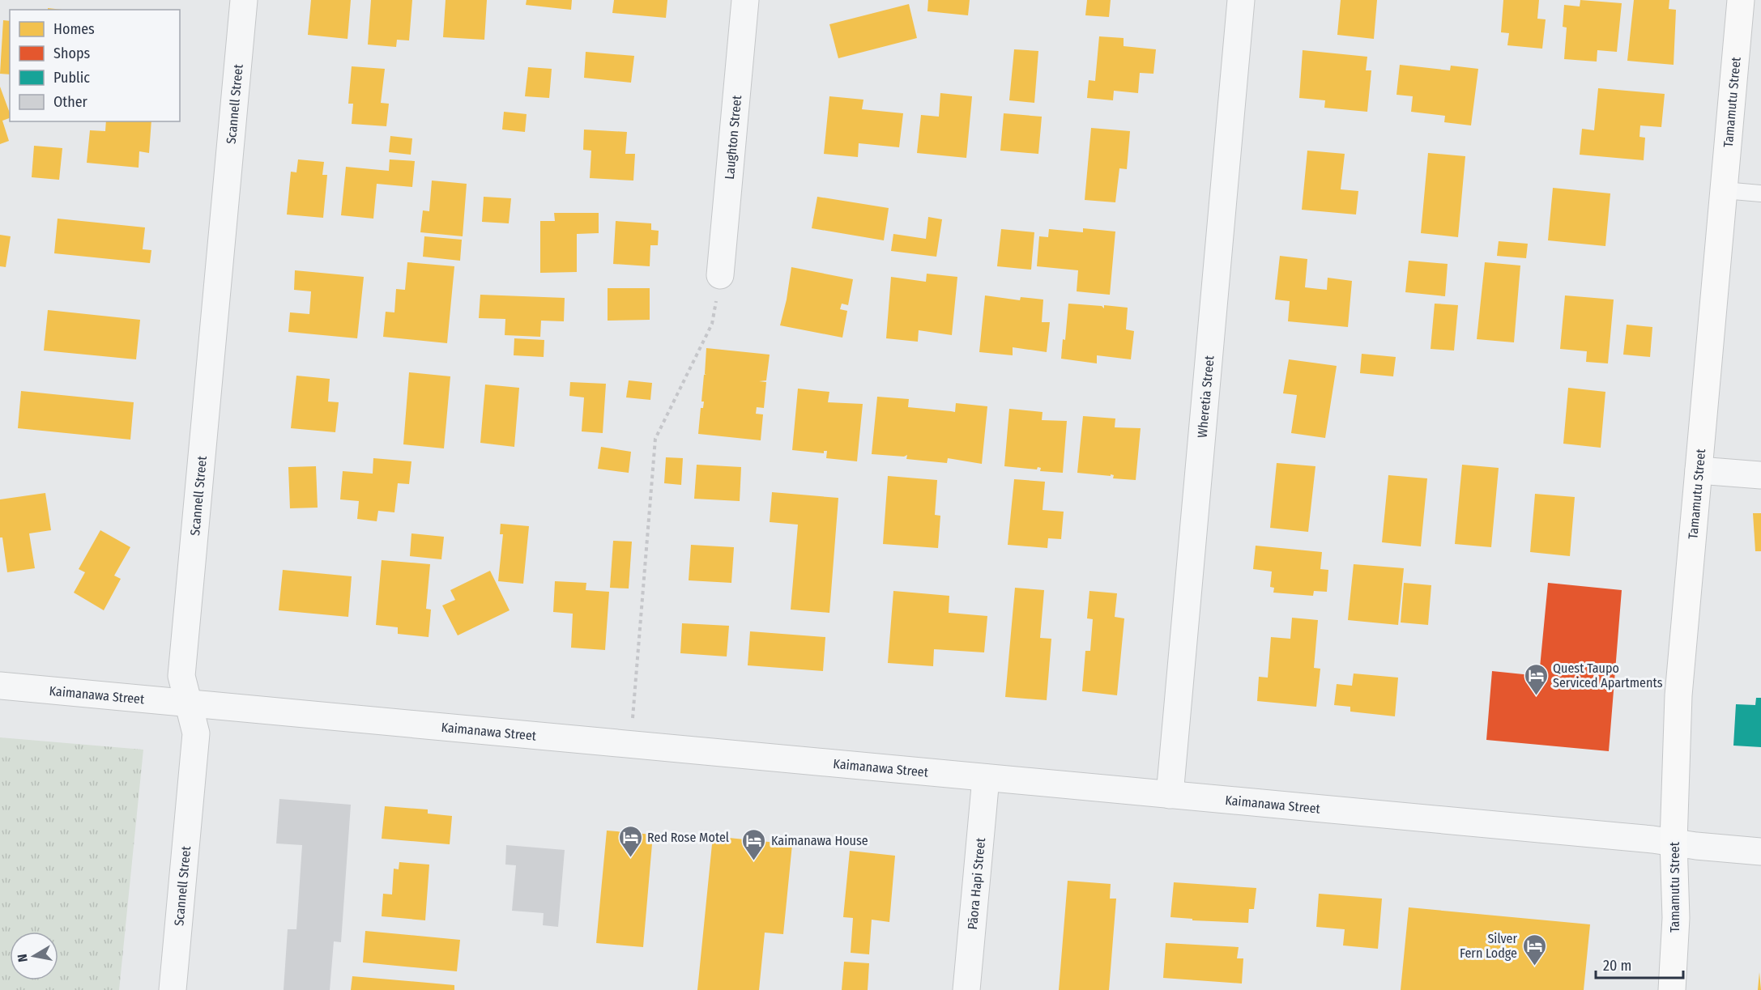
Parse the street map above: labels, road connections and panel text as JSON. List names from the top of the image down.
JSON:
{
  "streets": {
    "street": [
      "Tamamutu Street",
      "Scannell Street",
      "Laughton Street",
      "Wheretia Street",
      "Kaimanawa Street",
      "Pāora Hapi Street"
    ]
  },
  "crossings": [
    ["Tamamutu Street", "Kaimanawa Street"],
    ["Scannell Street", "Kaimanawa Street"],
    ["Wheretia Street", "Kaimanawa Street"],
    ["Kaimanawa Street", "Pāora Hapi Street"]
  ],
  "places": {
    "hotel": [
      "Quest Taupo Serviced Apartments",
      "Red Rose Motel",
      "Kaimanawa House",
      "Silver Fern Lodge"
    ]
  },
  "legend": [
    "Homes",
    "Shops",
    "Public",
    "Other"
  ],
  "scale_bar": "20 m",
  "north": "left"
}
